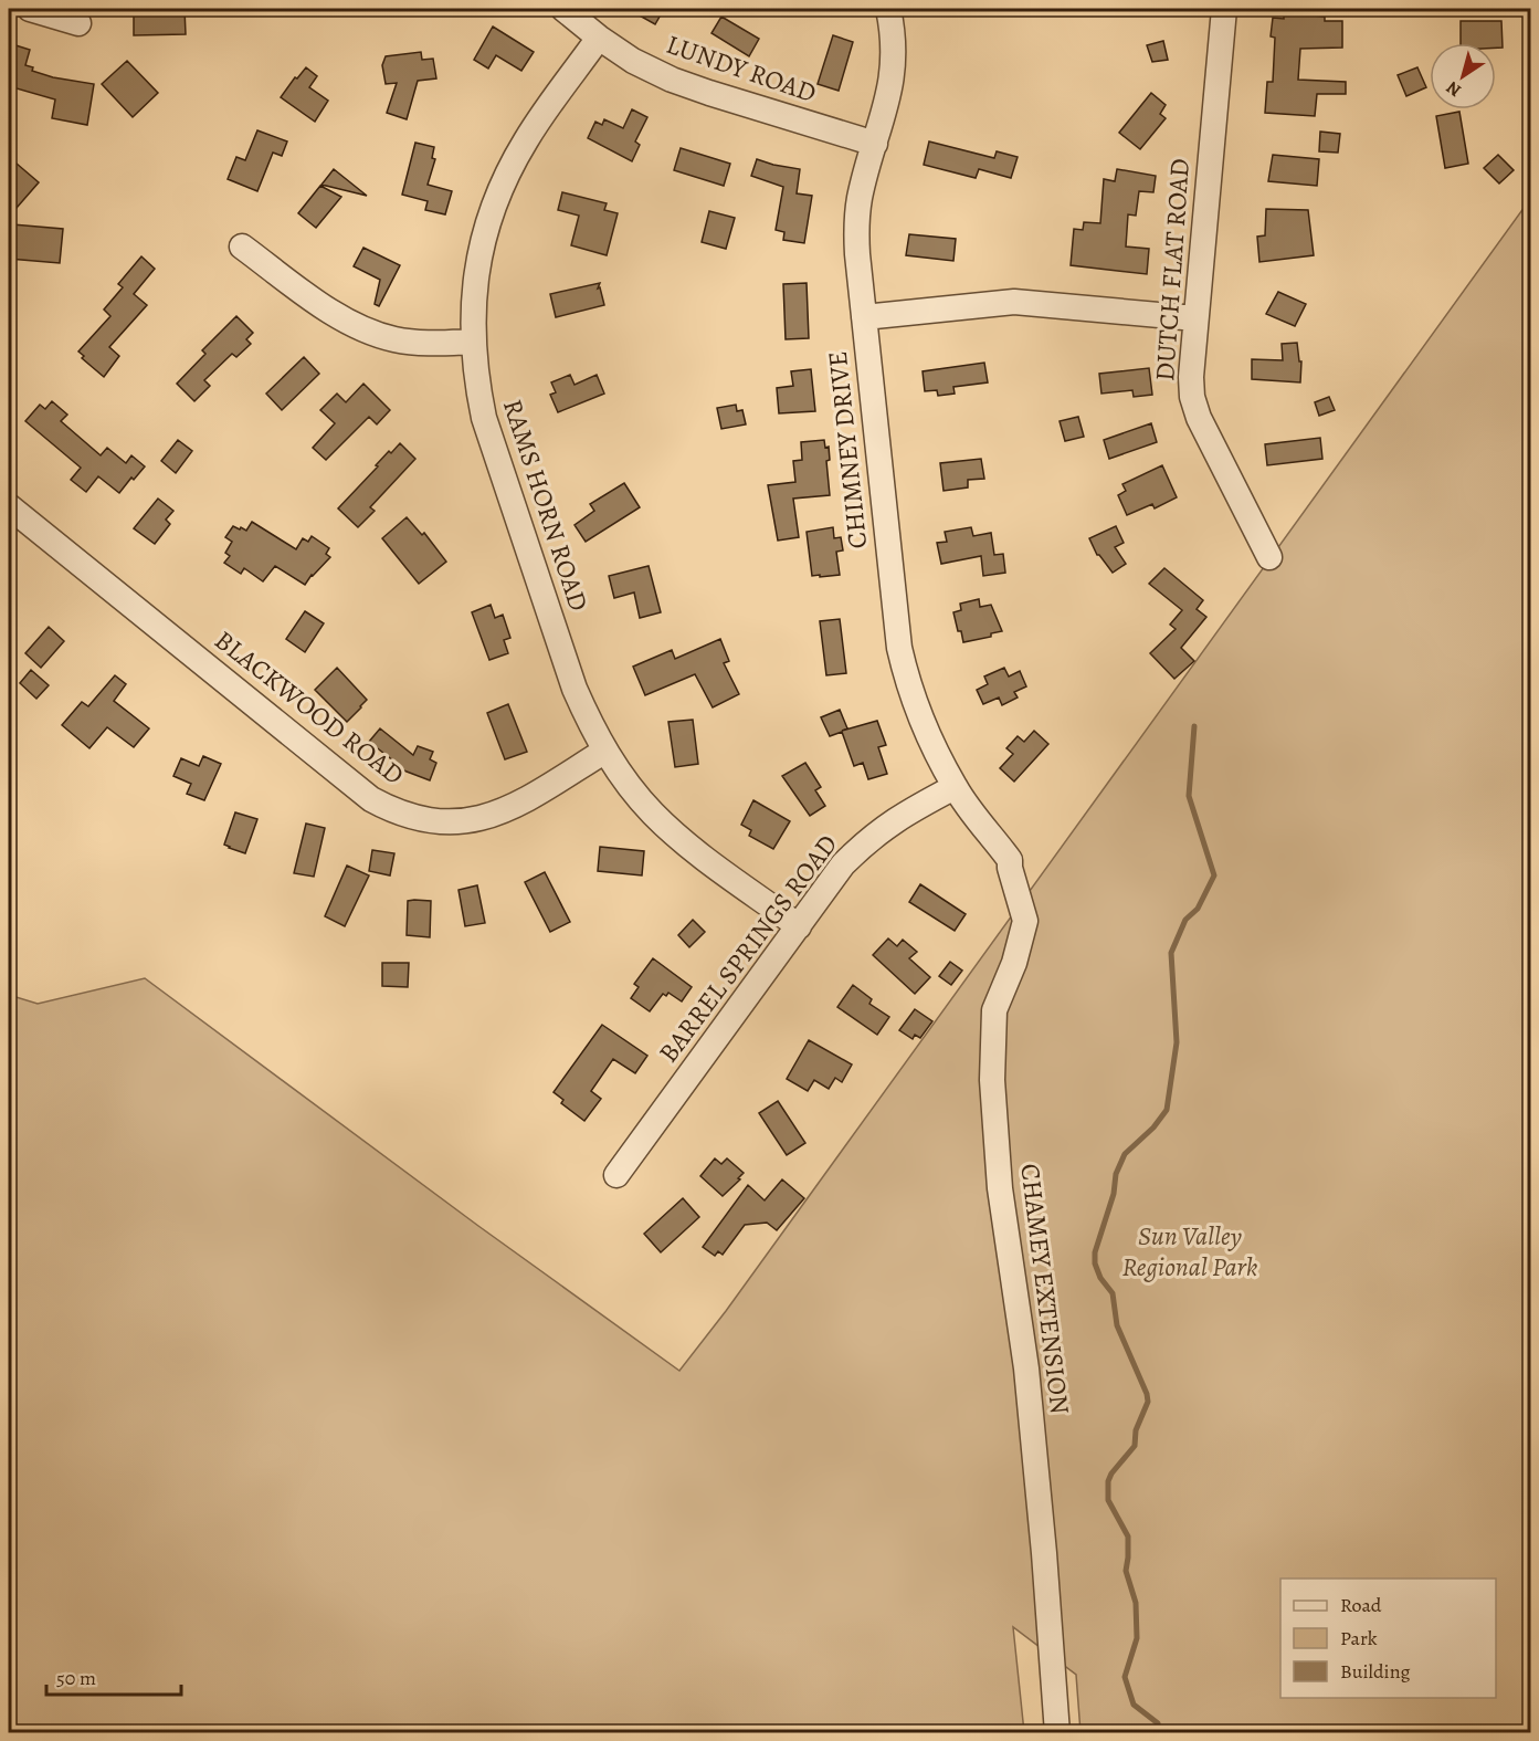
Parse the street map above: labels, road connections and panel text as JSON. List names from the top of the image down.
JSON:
{
  "streets": {
    "street": [
      "LUNDY ROAD",
      "DUTCH FLAT ROAD",
      "CHIMNEY DRIVE",
      "RAMS HORN ROAD",
      "BLACKWOOD ROAD",
      "BARREL SPRINGS ROAD",
      "CHAMEY EXTENSION"
    ]
  },
  "crossings": [
    ["LUNDY ROAD", "CHIMNEY DRIVE"],
    ["LUNDY ROAD", "RAMS HORN ROAD"],
    ["CHIMNEY DRIVE", "BARREL SPRINGS ROAD"],
    ["CHIMNEY DRIVE", "CHAMEY EXTENSION"],
    ["RAMS HORN ROAD", "BLACKWOOD ROAD"],
    ["RAMS HORN ROAD", "BARREL SPRINGS ROAD"]
  ],
  "parks": ["Sun Valley Regional Park"],
  "legend": ["Road", "Park", "Building"],
  "scale_bar": "50 m",
  "north": "bottom left"
}
